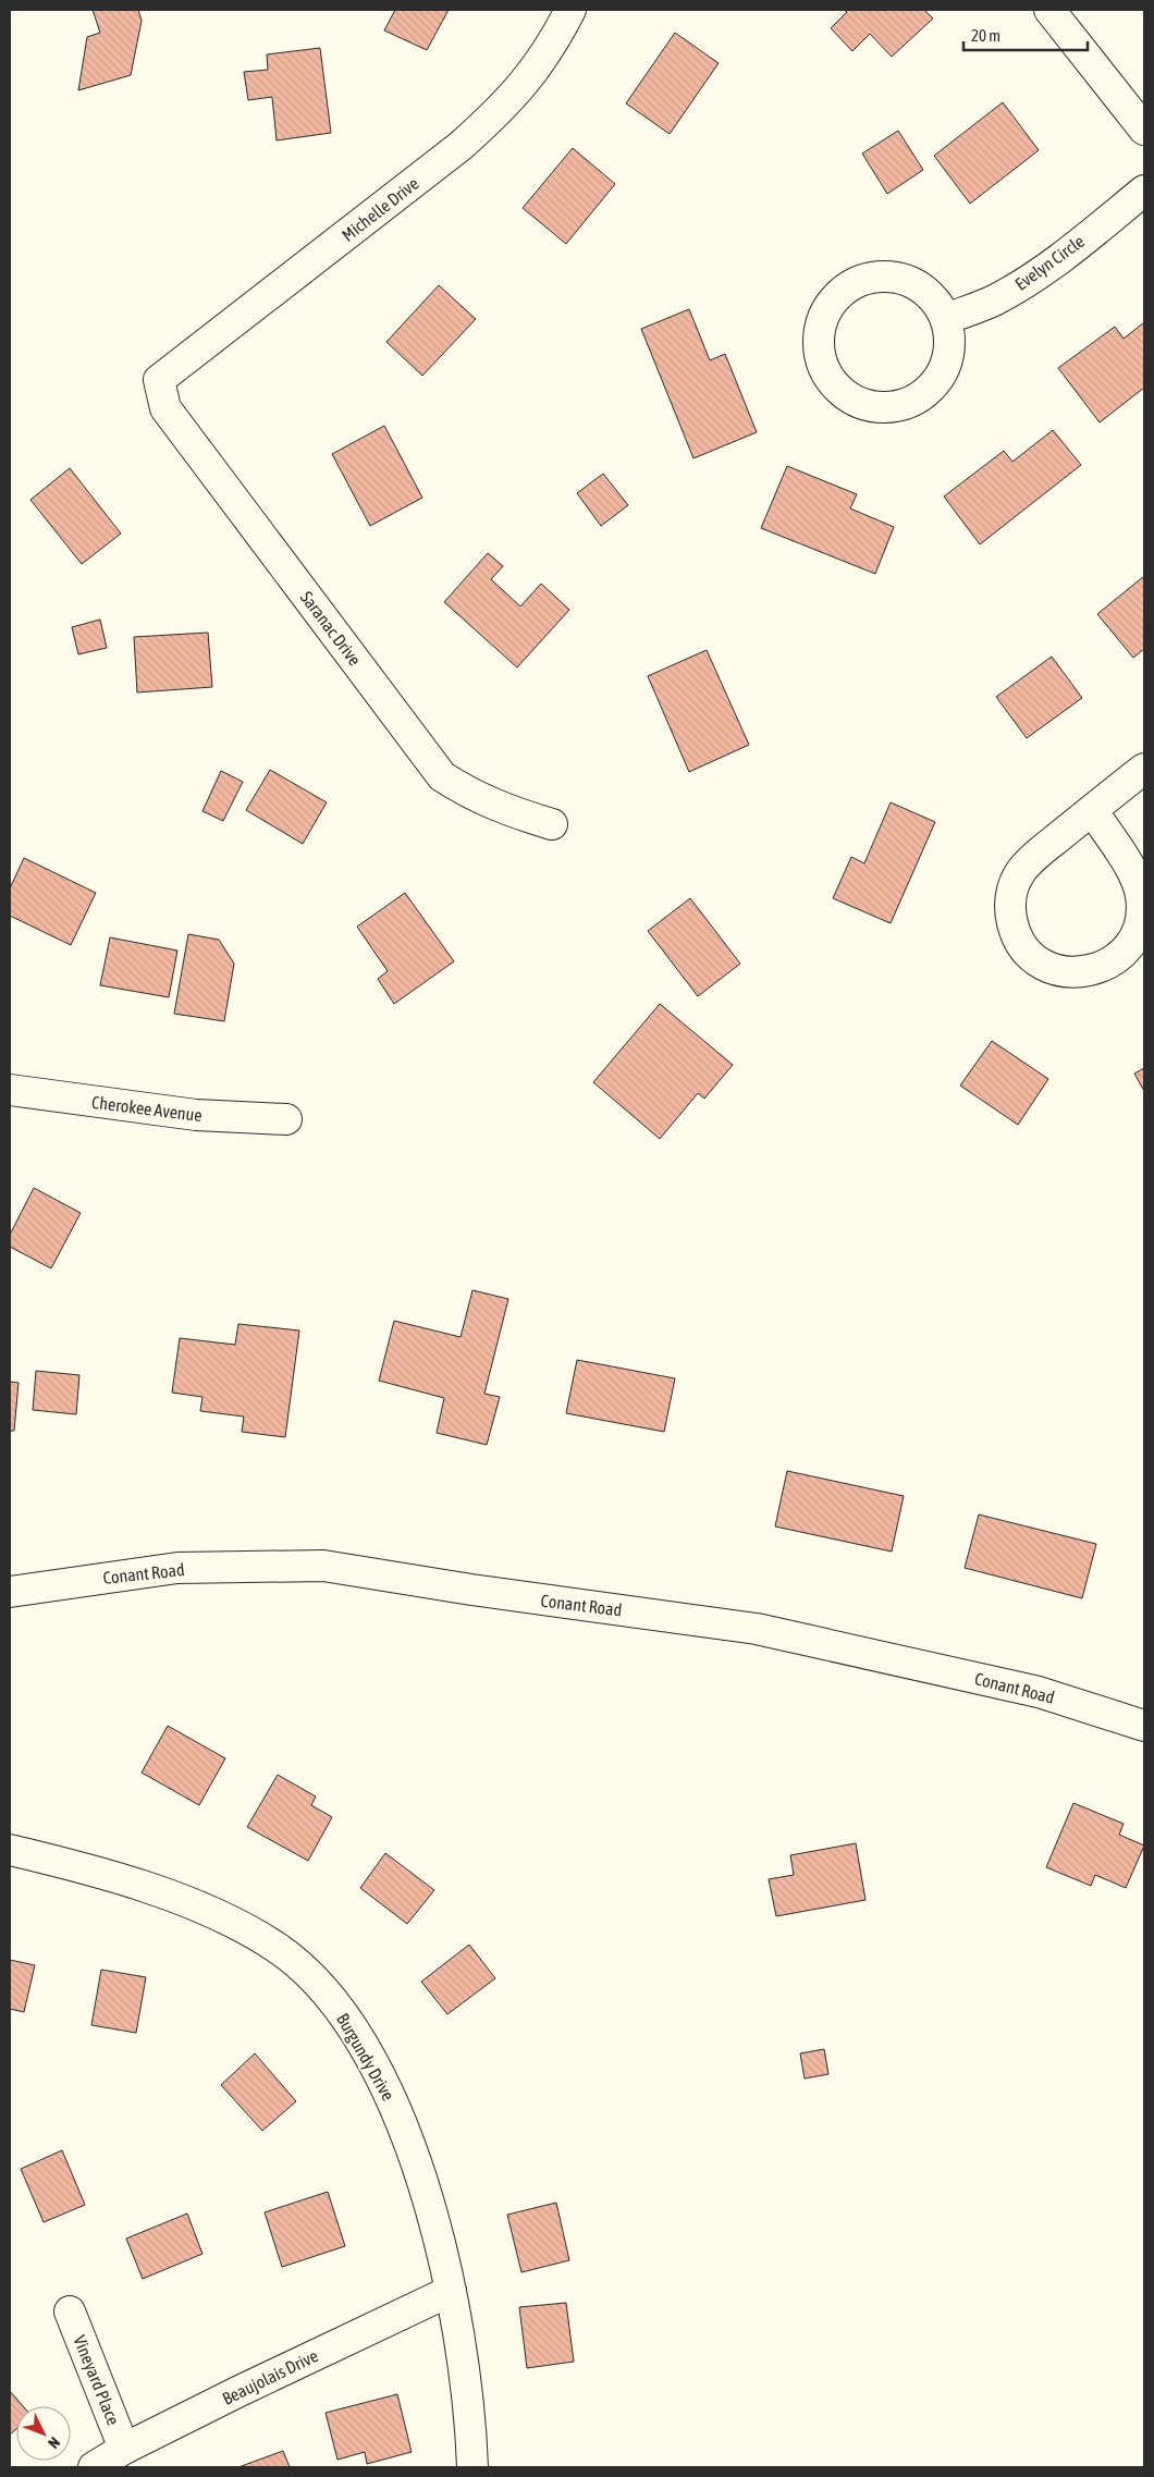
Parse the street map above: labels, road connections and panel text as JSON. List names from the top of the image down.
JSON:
{
  "streets": {
    "street": [
      "Michelle Drive",
      "Evelyn Circle",
      "Saranac Drive",
      "Cherokee Avenue",
      "Conant Road",
      "Burgundy Drive",
      "Beaujolais Drive",
      "Vineyard Place"
    ]
  },
  "crossings": [
    ["Michelle Drive", "Saranac Drive"],
    ["Burgundy Drive", "Beaujolais Drive"],
    ["Beaujolais Drive", "Vineyard Place"]
  ],
  "scale_bar": "20 m",
  "north": "bottom right"
}
